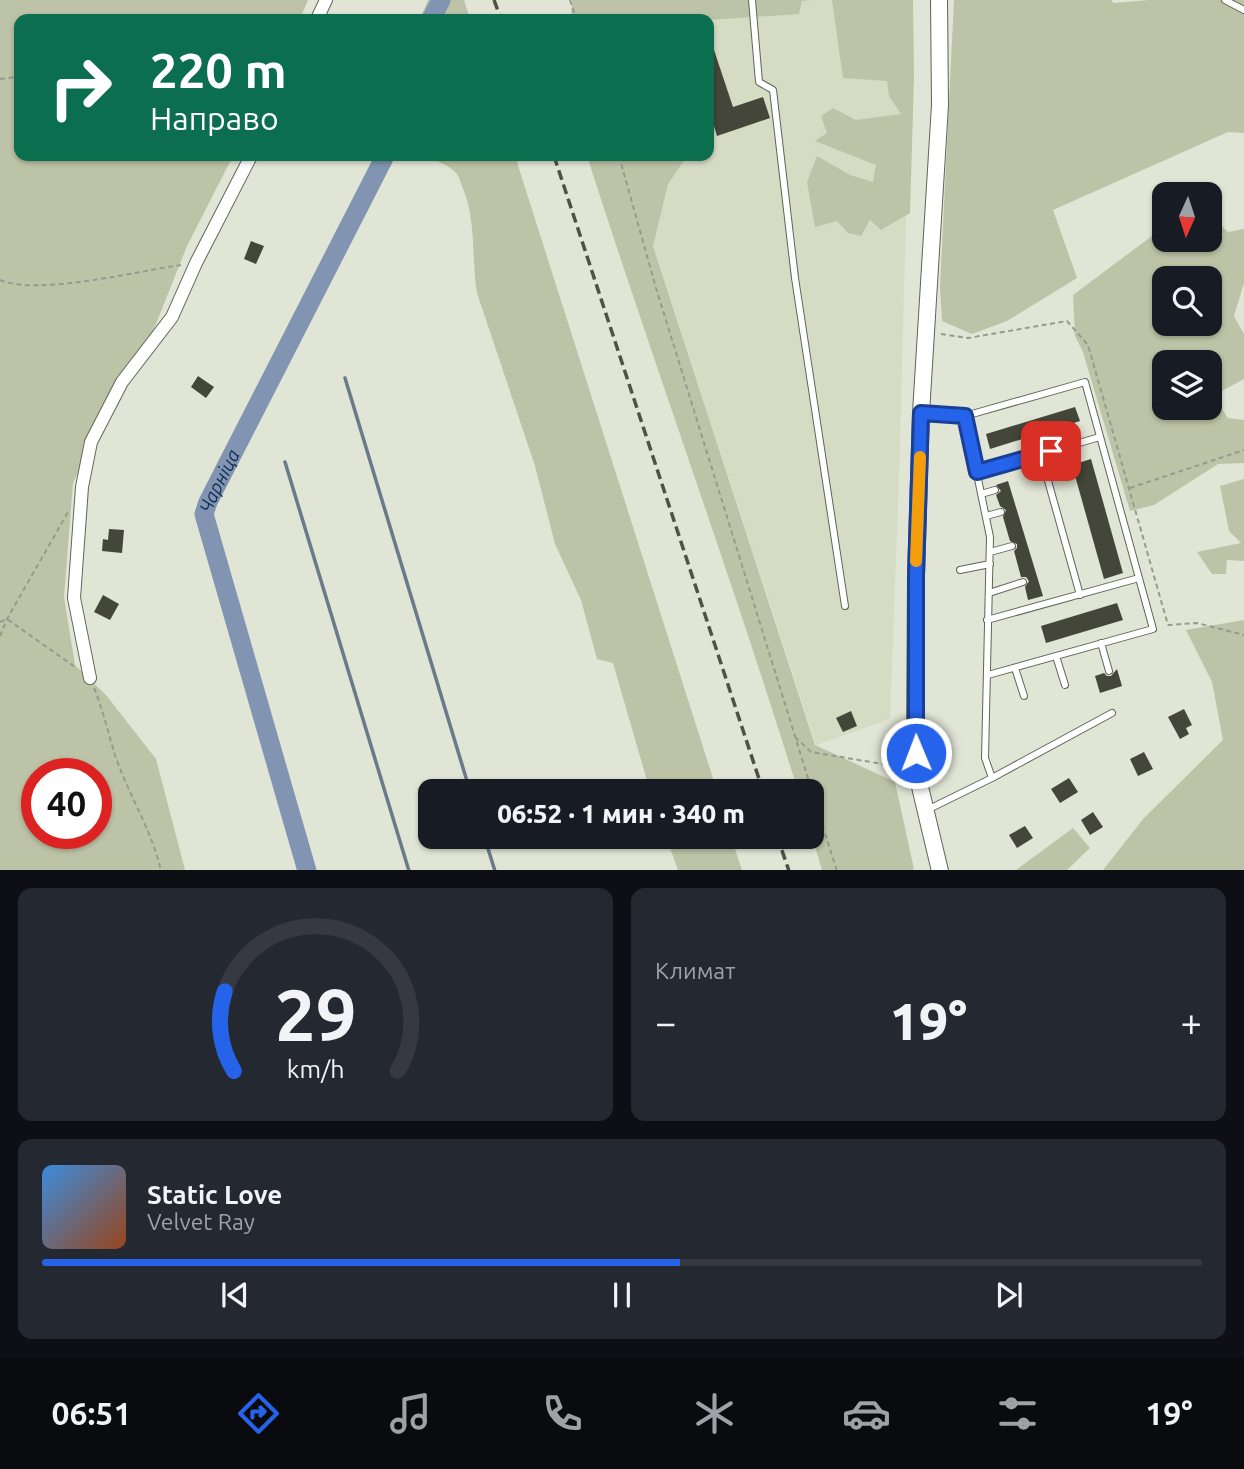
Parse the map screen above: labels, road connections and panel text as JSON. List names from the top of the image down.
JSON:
{
  "water": ["Чарніца"],
  "north": "bottom",
  "page": {
    "turn": ["220 m", "Направо"],
    "limit": "40",
    "trip": "06:52 · 1 мин · 340 m",
    "tile": "Климат",
    "heat": ["−", "19°", "+"],
    "song": ["Static Love", "Velvet Ray"],
    "tabs": ["06:51", "19°"],
    "gauge": ["29", "km/h"]
  }
}
